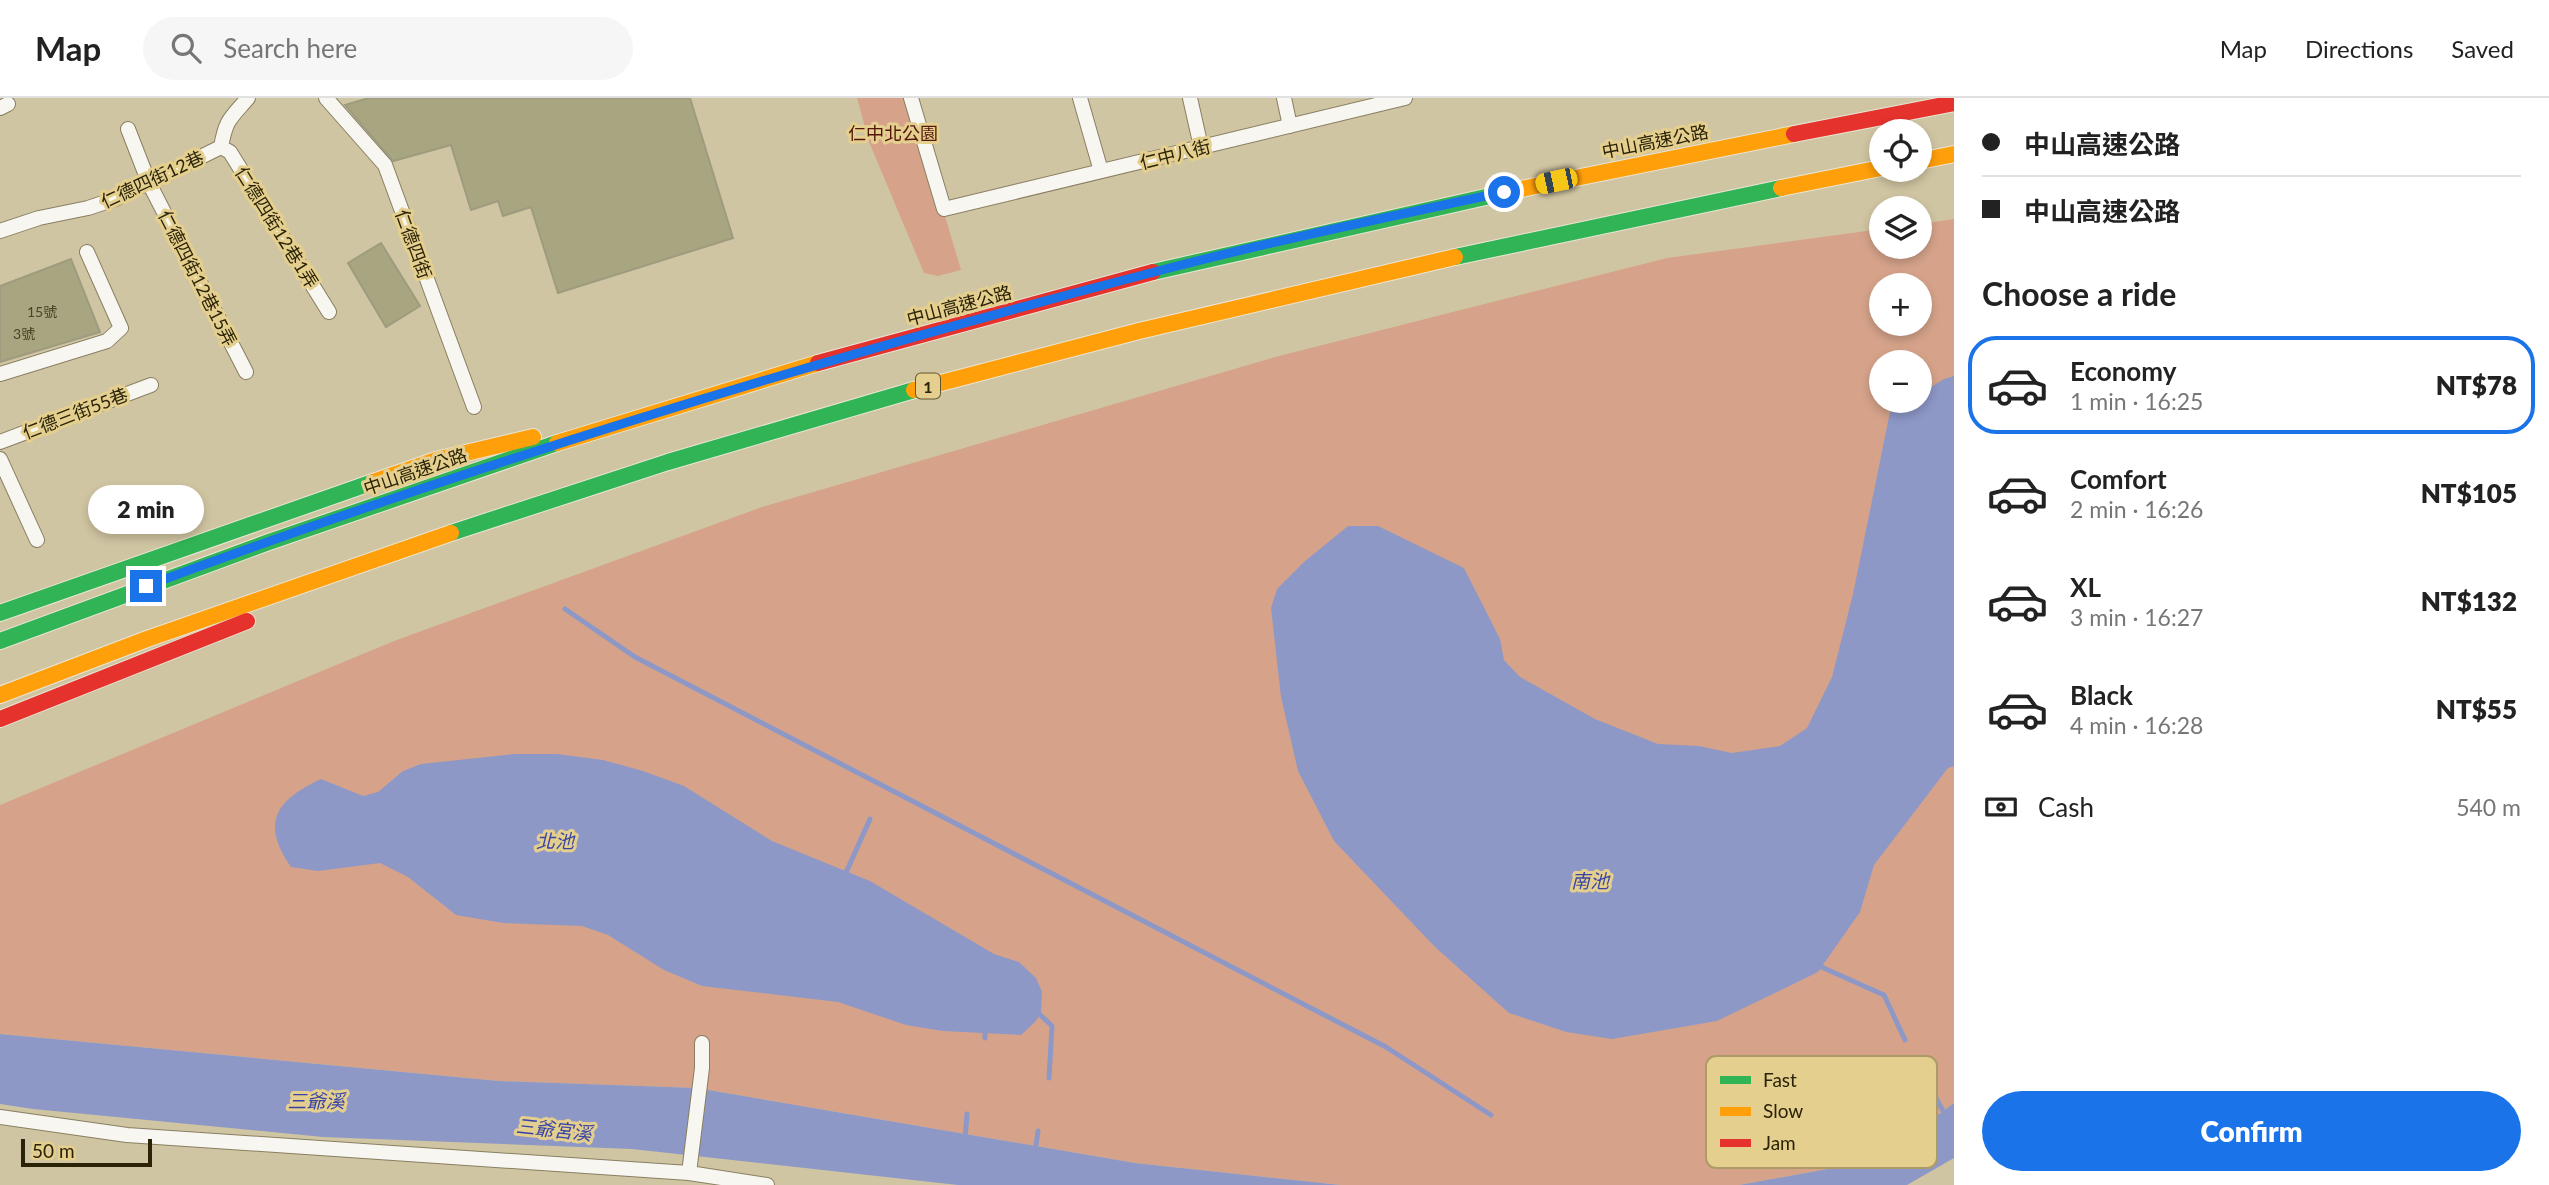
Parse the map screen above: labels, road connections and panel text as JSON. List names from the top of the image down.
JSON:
{
  "streets": {
    "highway": ["中山高速公路", "1"],
    "street": [
      "仁中八街",
      "仁德四街12巷",
      "仁德四街12巷1弄",
      "仁德四街",
      "仁德四街12巷15弄",
      "仁德三街55巷"
    ]
  },
  "crossings": [
    ["仁德四街12巷", "仁德四街12巷1弄"],
    ["仁德四街12巷", "仁德四街12巷15弄"]
  ],
  "water": [
    "北池",
    "南池",
    "三爺溪",
    "三爺宮溪"
  ],
  "parks": ["仁中北公園"],
  "house_numbers": ["15號", "3號"],
  "legend": ["Fast", "Slow", "Jam"],
  "scale_bar": "50 m",
  "page": {
    "header": "Map",
    "search": "Search here",
    "nav": ["Map", "Directions", "Saved"],
    "banner": ["中山高速公路", "中山高速公路"],
    "map_buttons": ["+", "−"],
    "heading": "Choose a ride",
    "list": [
      {
        "name": "Economy",
        "note": "1 min · 16:25",
        "value": "NT$78"
      },
      {
        "name": "Comfort",
        "note": "2 min · 16:26",
        "value": "NT$105"
      },
      {
        "name": "XL",
        "note": "3 min · 16:27",
        "value": "NT$132"
      },
      {
        "name": "Black",
        "note": "4 min · 16:28",
        "value": "NT$55"
      }
    ],
    "bubble": "2 min",
    "pay": ["Cash", "540 m"],
    "buttons": "Confirm",
    "scale": "50 m"
  }
}
